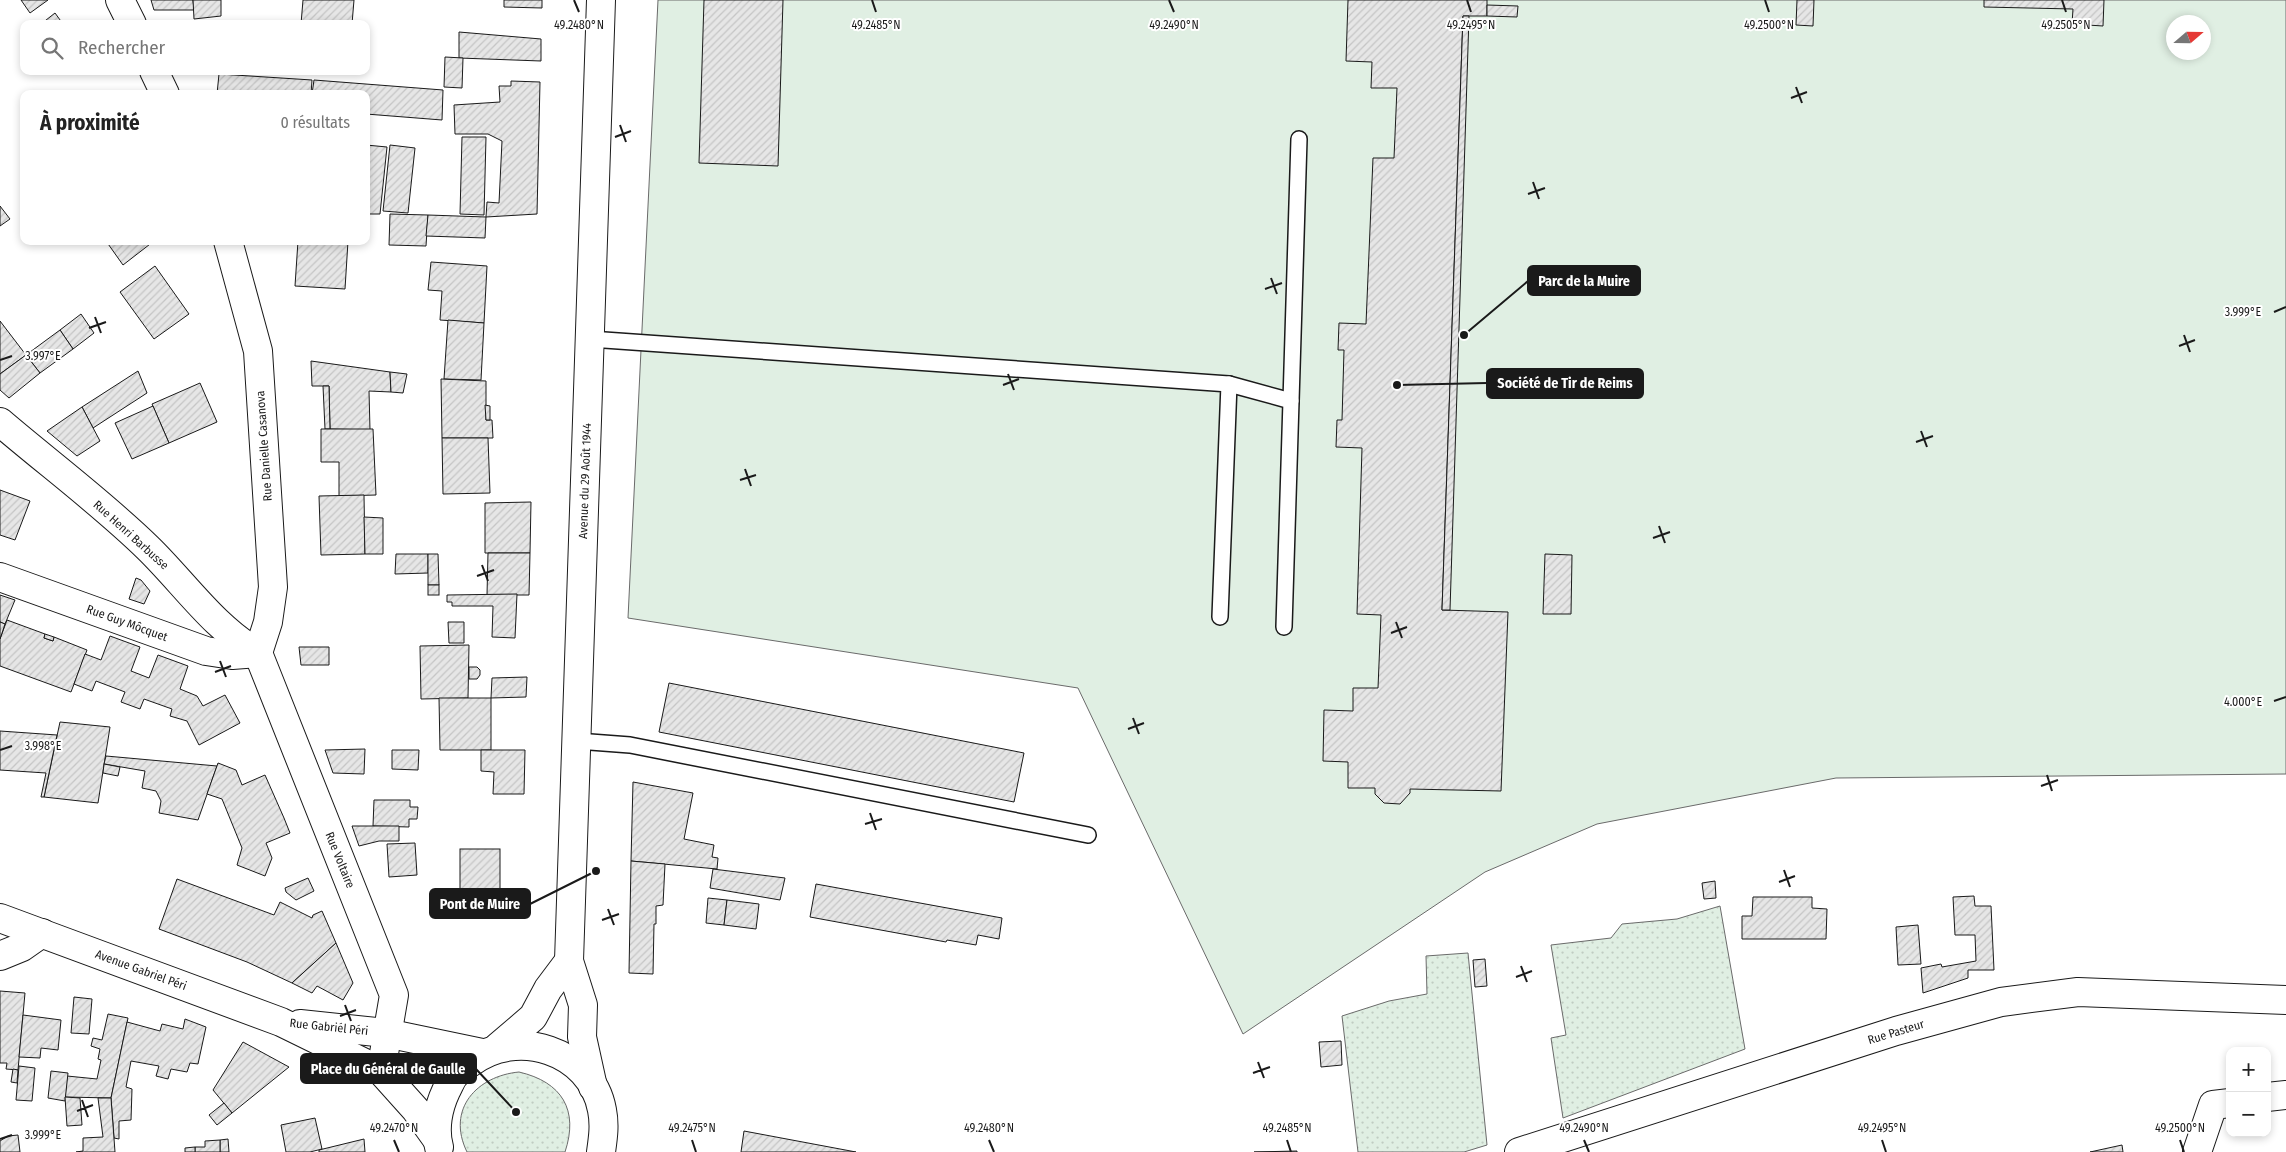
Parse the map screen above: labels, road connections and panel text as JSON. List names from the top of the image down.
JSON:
{
  "streets": {
    "street": [
      "Rue Danielle Casanova",
      "Avenue du 29 Août 1944",
      "Rue Henri Barbusse",
      "Rue Guy Môcquet",
      "Rue Voltaire",
      "Avenue Gabriel Péri",
      "Rue Gabriél Péri",
      "Rue Pasteur"
    ]
  },
  "crossings": [
    ["Rue Danielle Casanova", "Rue Henri Barbusse"],
    ["Rue Danielle Casanova", "Rue Guy Môcquet"],
    ["Rue Danielle Casanova", "Rue Voltaire"],
    ["Rue Henri Barbusse", "Rue Guy Môcquet"],
    ["Rue Henri Barbusse", "Rue Voltaire"],
    ["Rue Guy Môcquet", "Rue Voltaire"],
    ["Rue Voltaire", "Rue Gabriél Péri"],
    ["Avenue Gabriel Péri", "Rue Gabriél Péri"]
  ],
  "places": [
    "Parc de la Muire",
    "Société de Tir de Reims",
    "Pont de Muire",
    "Place du Général de Gaulle"
  ],
  "north": "right",
  "page": {
    "search": "Rechercher",
    "heading": ["À proximité", "0 résultats"],
    "map_buttons": ["+", "−"]
  },
  "coordinates": [
    "49.2485°N",
    "49.2480°N",
    "49.2490°N",
    "49.2495°N",
    "49.2500°N",
    "49.2505°N",
    "3.999°E",
    "3.997°E",
    "4.000°E",
    "3.998°E",
    "49.2470°N",
    "49.2475°N"
  ]
}
